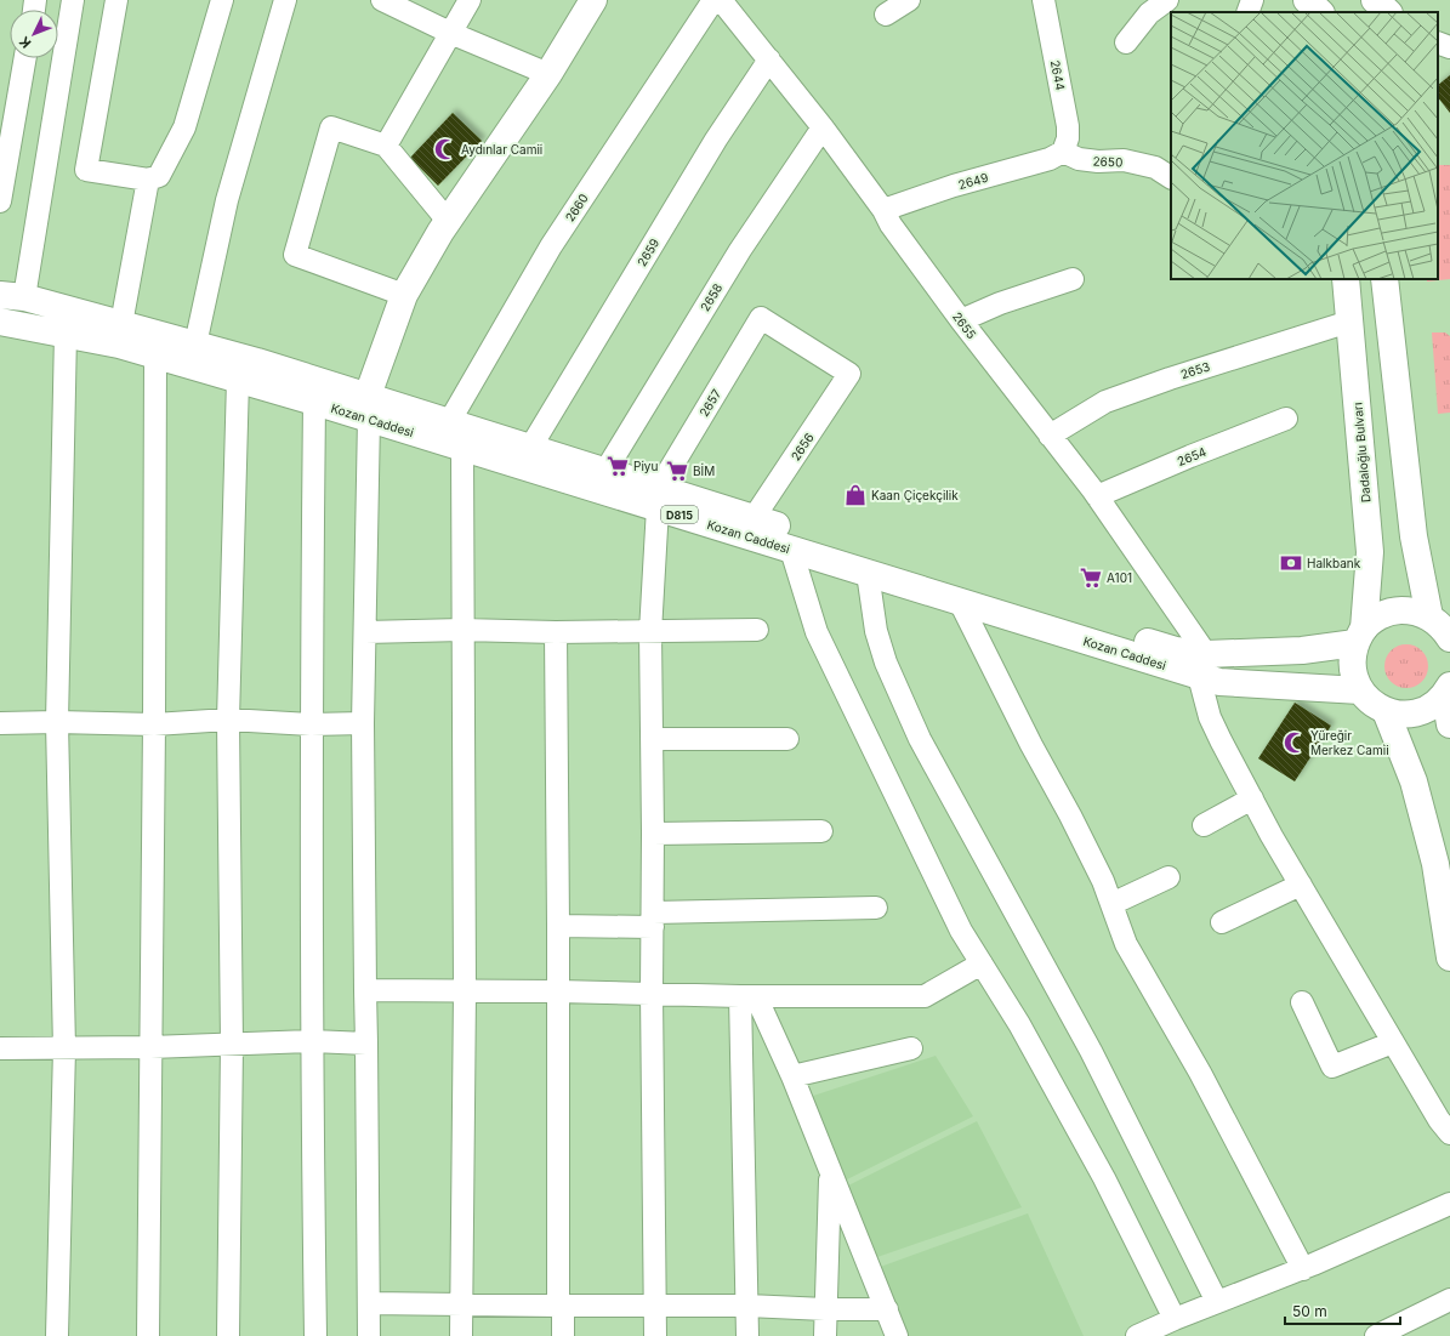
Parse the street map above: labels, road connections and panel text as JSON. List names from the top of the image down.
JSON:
{
  "streets": {
    "main road": ["Kozan Caddesi", "Dadaloğlu Bulvarı", "D815"],
    "street": [
      "2644",
      "2650",
      "2649",
      "2660",
      "2659",
      "2658",
      "2655",
      "2653",
      "2657",
      "2656",
      "2654"
    ]
  },
  "crossings": [
    ["2644", "2650"],
    ["2644", "2649"],
    ["2650", "2649"],
    ["2649", "2655"],
    ["2660", "Kozan Caddesi"],
    ["2659", "2655"],
    ["2659", "Kozan Caddesi"],
    ["2658", "2655"],
    ["2658", "Kozan Caddesi"],
    ["2655", "2653"],
    ["2655", "Kozan Caddesi"],
    ["2655", "2654"],
    ["2653", "Dadaloğlu Bulvarı"],
    ["2657", "Kozan Caddesi"],
    ["2657", "2656"],
    ["Kozan Caddesi", "2656"],
    ["Kozan Caddesi", "Dadaloğlu Bulvarı"]
  ],
  "places": {
    "mosque": ["Aydınlar Camii", "Yüreğir Merkez Camii"],
    "supermarket": ["Piyu", "BİM", "A101"],
    "shop": ["Kaan Çiçekçilik"],
    "bank": ["Halkbank"]
  },
  "scale_bar": "50 m",
  "north": "bottom left"
}
